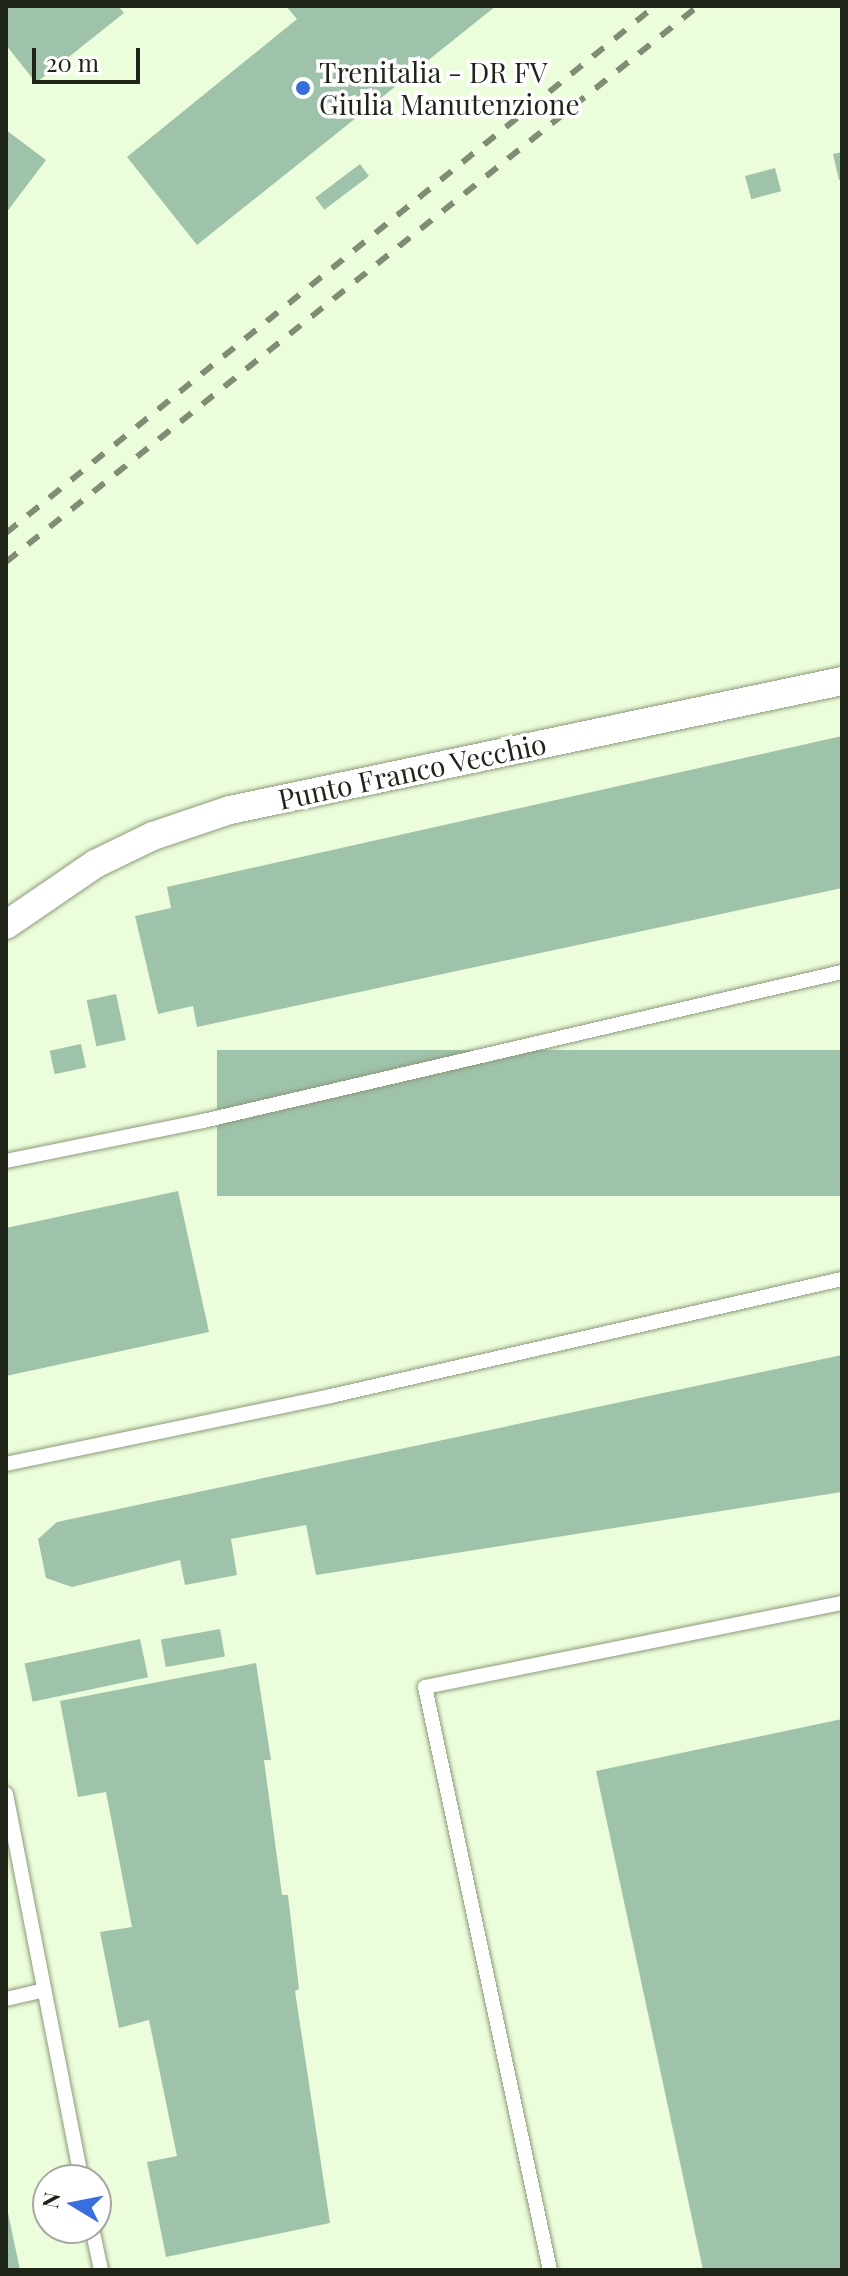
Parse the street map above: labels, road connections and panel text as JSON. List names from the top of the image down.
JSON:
{
  "streets": {
    "street": ["Punto Franco Vecchio"]
  },
  "places": ["Trenitalia - DR FV Giulia Manutenzione"],
  "scale_bar": "20 m",
  "north": "left"
}
